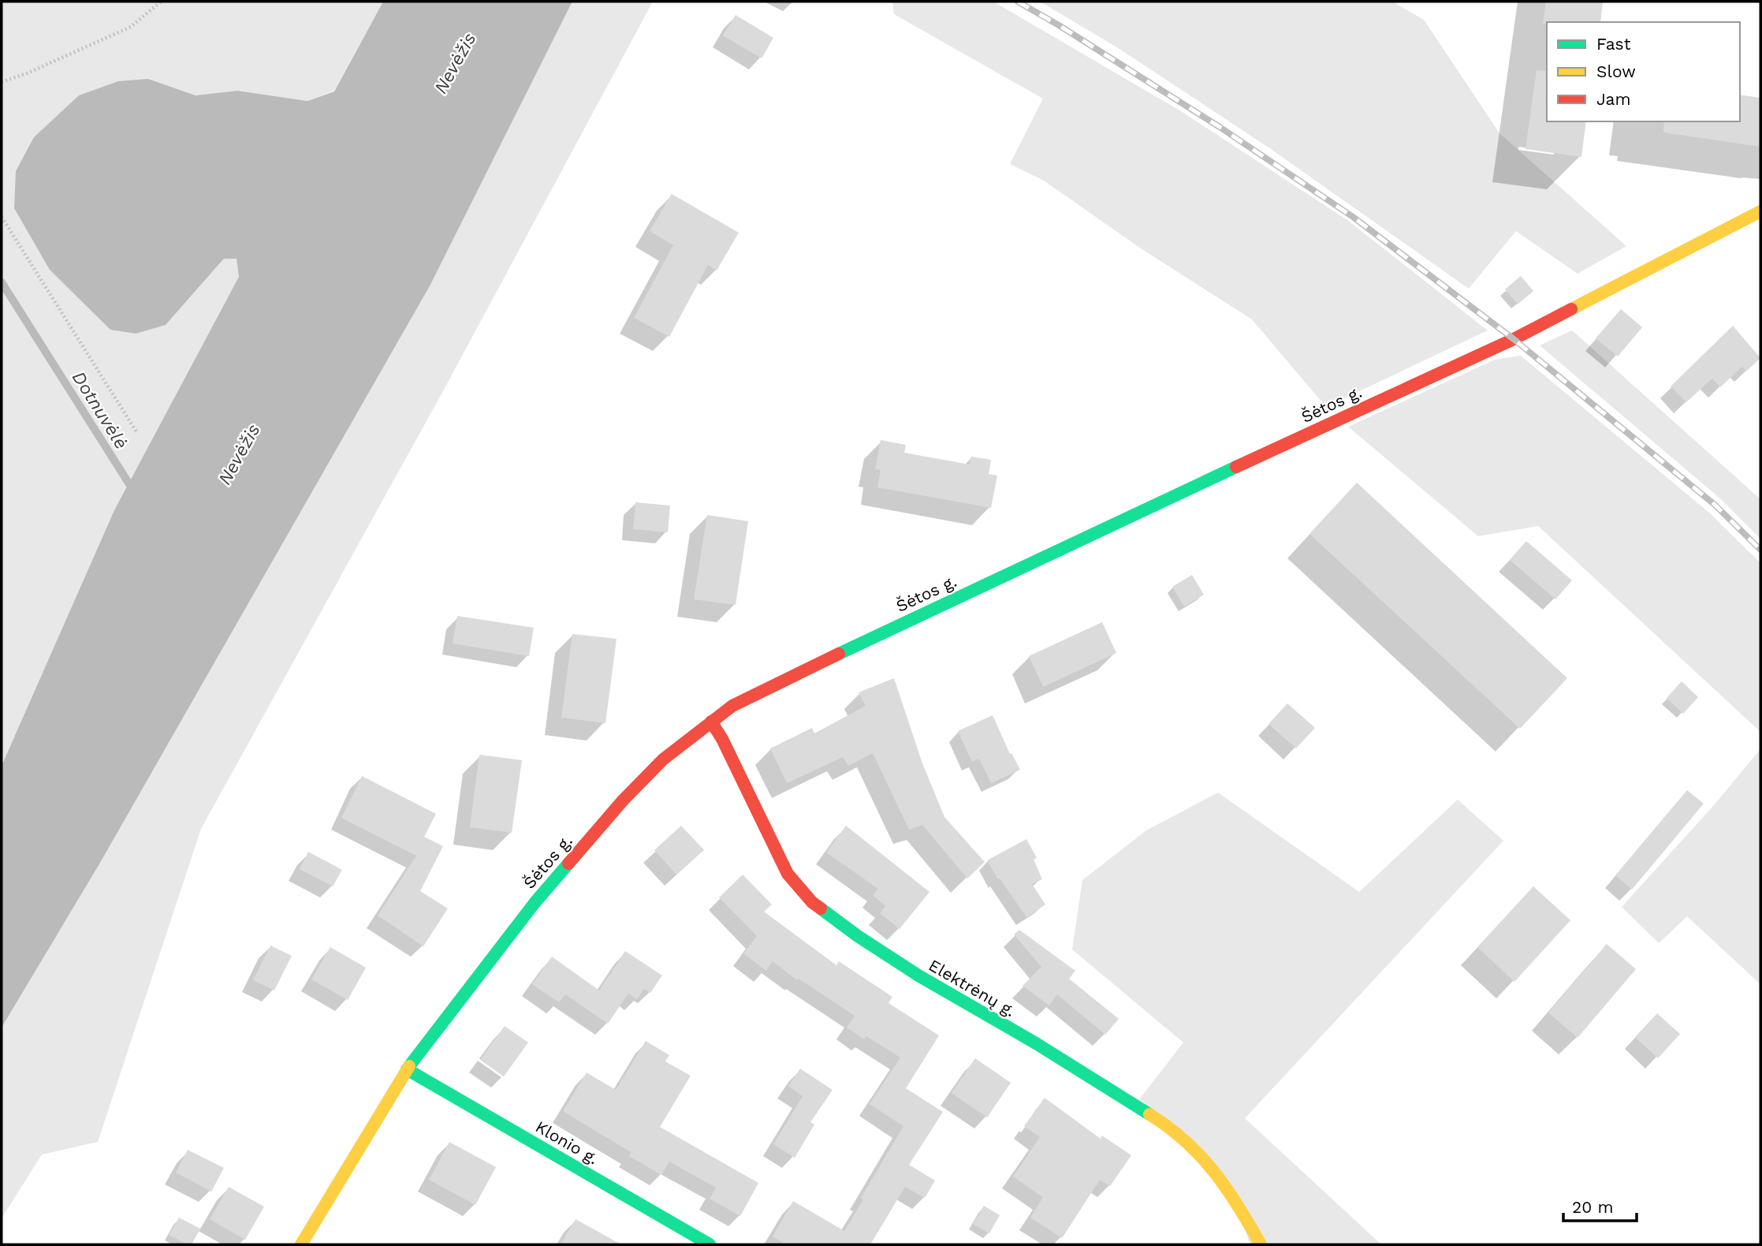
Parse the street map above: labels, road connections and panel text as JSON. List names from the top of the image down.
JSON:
{
  "streets": {
    "main road": ["Šėtos g.", "Elektrėnų g.", "Klonio g."]
  },
  "crossings": [
    ["Šėtos g.", "Elektrėnų g."],
    ["Šėtos g.", "Klonio g."]
  ],
  "water": ["Nevėžis", "Dotnuvėlė"],
  "legend": ["Fast", "Slow", "Jam"],
  "scale_bar": "20 m"
}
